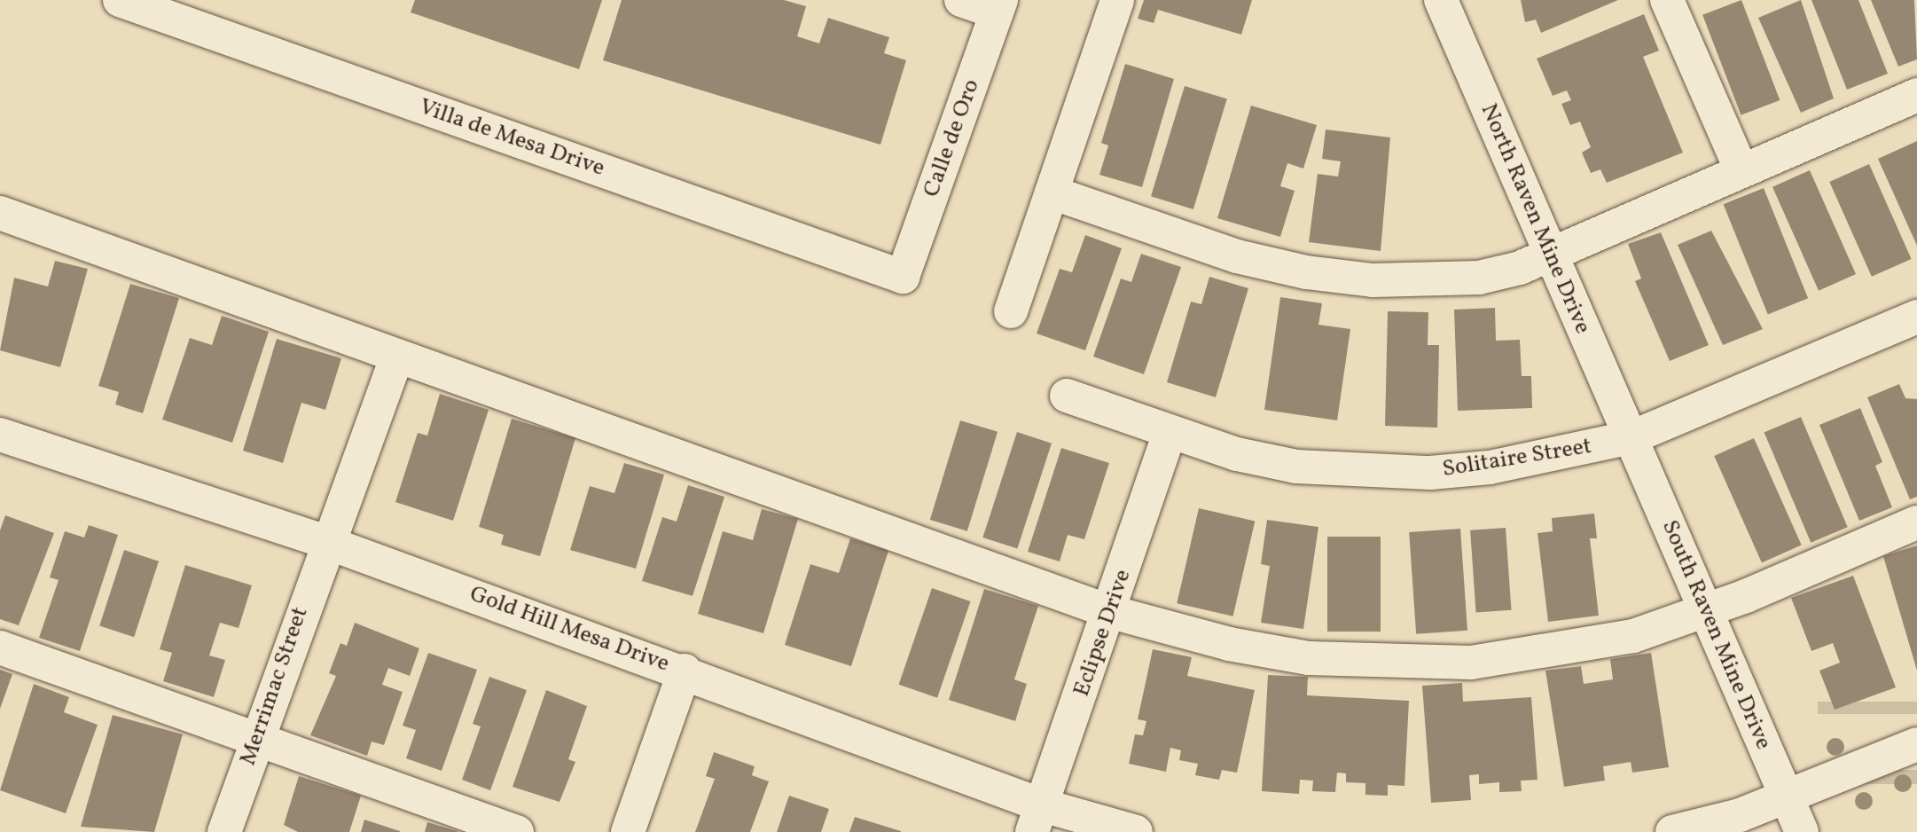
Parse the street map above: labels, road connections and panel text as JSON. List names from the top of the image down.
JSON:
{
  "streets": {
    "street": [
      "Villa de Mesa Drive",
      "Calle de Oro",
      "North Raven Mine Drive",
      "Solitaire Street",
      "Gold Hill Mesa Drive",
      "Eclipse Drive",
      "South Raven Mine Drive",
      "Merrimac Street"
    ]
  },
  "crossings": [
    ["Villa de Mesa Drive", "Calle de Oro"],
    ["North Raven Mine Drive", "Solitaire Street"],
    ["North Raven Mine Drive", "South Raven Mine Drive"],
    ["Solitaire Street", "Eclipse Drive"],
    ["Solitaire Street", "South Raven Mine Drive"],
    ["Gold Hill Mesa Drive", "Eclipse Drive"],
    ["Gold Hill Mesa Drive", "Merrimac Street"]
  ]
}
